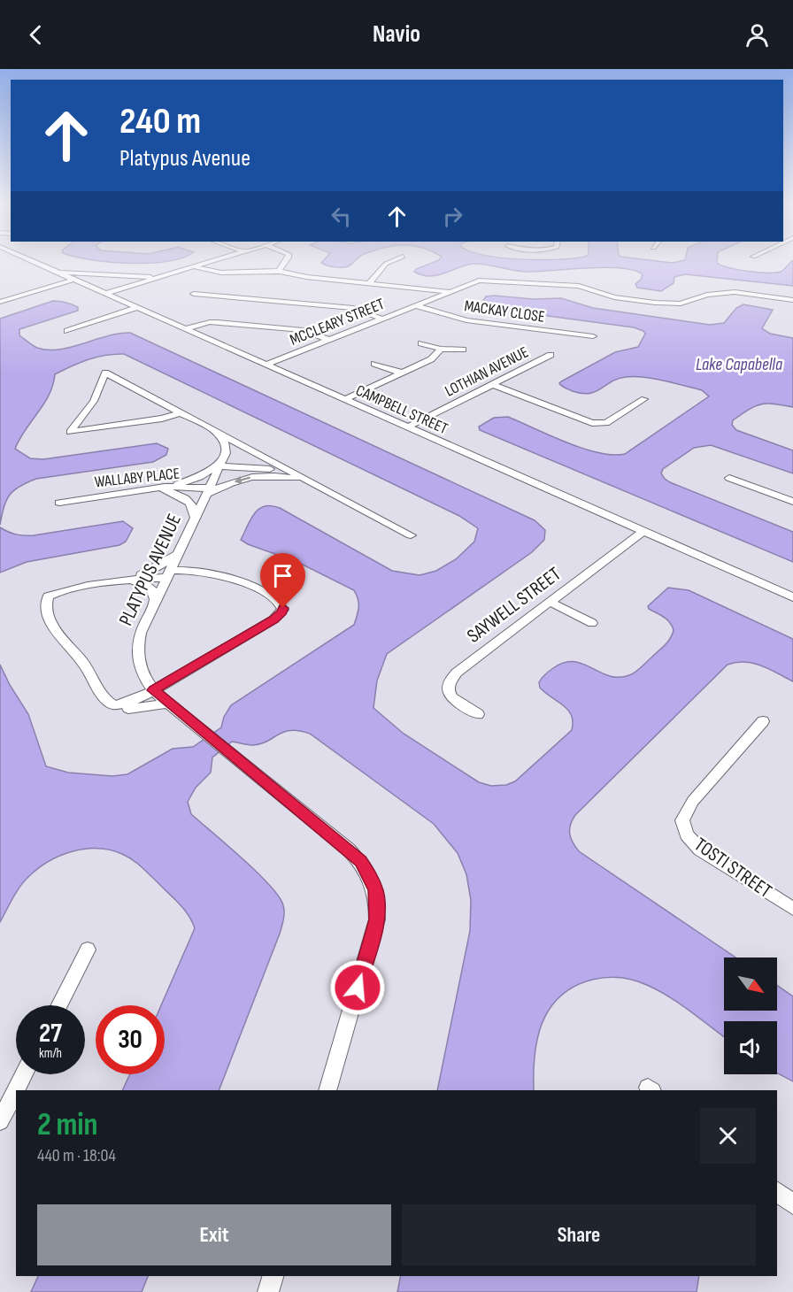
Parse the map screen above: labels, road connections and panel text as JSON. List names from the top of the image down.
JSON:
{
  "streets": {
    "street": [
      "MACKAY CLOSE",
      "MCCLEARY STREET",
      "LOTHIAN AVENUE",
      "CAMPBELL STREET",
      "WALLABY PLACE",
      "PLATYPUS AVENUE",
      "SAYWELL STREET",
      "TOSTI STREET"
    ]
  },
  "crossings": [
    ["MACKAY CLOSE", "MCCLEARY STREET"],
    ["MCCLEARY STREET", "CAMPBELL STREET"],
    ["LOTHIAN AVENUE", "CAMPBELL STREET"],
    ["CAMPBELL STREET", "SAYWELL STREET"],
    ["WALLABY PLACE", "PLATYPUS AVENUE"]
  ],
  "water": ["Lake Capabella"],
  "north": "bottom right",
  "page": {
    "header": "Navio",
    "turn": ["240 m", "Platypus Avenue"],
    "speed": "27 km/h",
    "limit": "30",
    "heading": ["2 min", "440 m · 18:04"],
    "buttons": ["Exit", "Share"]
  }
}
